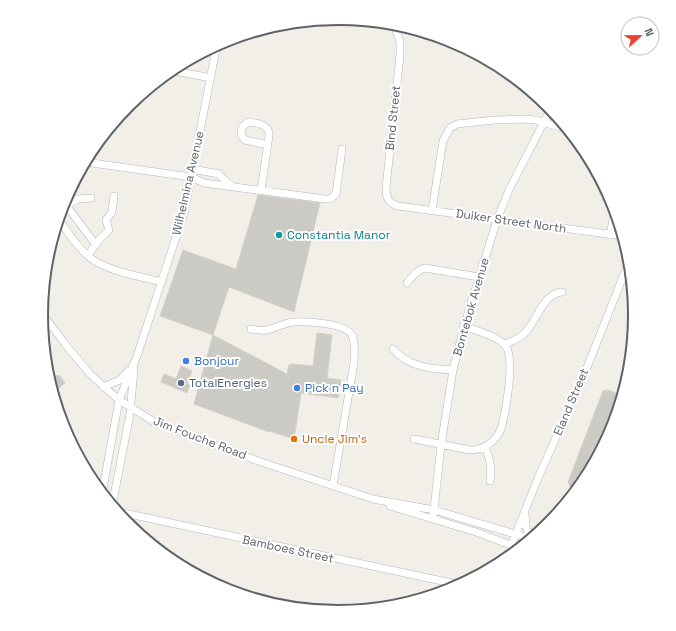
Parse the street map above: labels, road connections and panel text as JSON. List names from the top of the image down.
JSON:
{
  "streets": {
    "street": [
      "Bind Street",
      "Wilhelmina Avenue",
      "Duiker Street North",
      "Bontebok Avenue",
      "Eland Street",
      "Jim Fouche Road",
      "Bamboes Street"
    ]
  },
  "crossings": [
    ["Bind Street", "Duiker Street North"],
    ["Wilhelmina Avenue", "Jim Fouche Road"],
    ["Duiker Street North", "Bontebok Avenue"],
    ["Bontebok Avenue", "Jim Fouche Road"],
    ["Eland Street", "Jim Fouche Road"]
  ],
  "places": [
    "Constantia Manor",
    "Bonjour",
    "TotalEnergies",
    "Pick n Pay",
    "Uncle Jim's"
  ],
  "north": "right"
}
